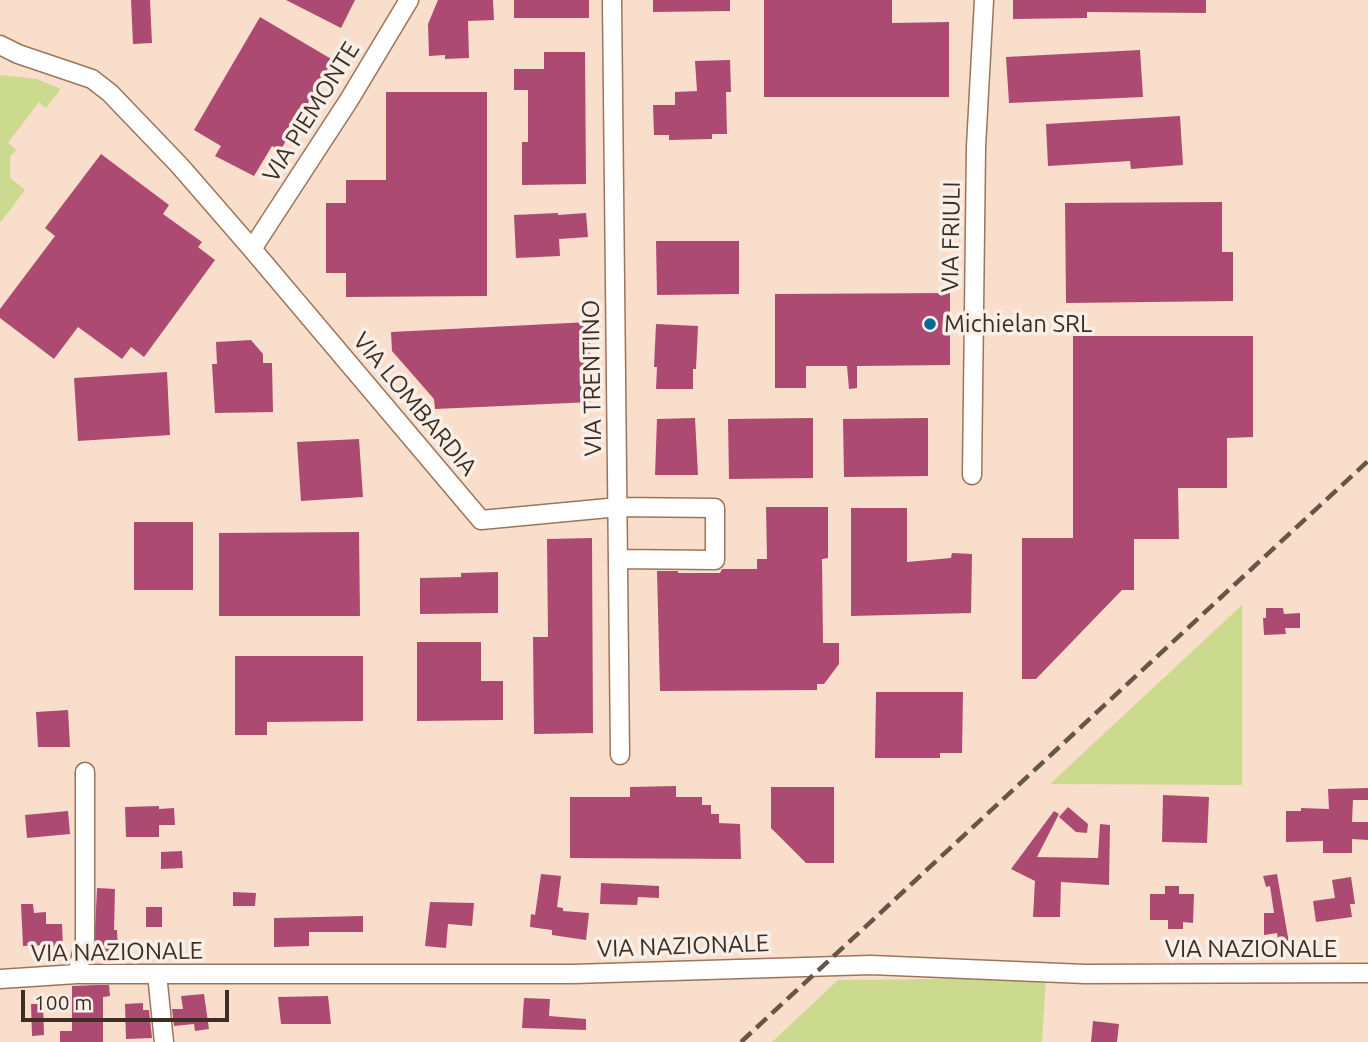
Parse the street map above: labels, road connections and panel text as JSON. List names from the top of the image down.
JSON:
{
  "streets": {
    "street": [
      "VIA PIEMONTE",
      "VIA FRIULI",
      "VIA TRENTINO",
      "VIA LOMBARDIA",
      "VIA NAZIONALE"
    ]
  },
  "crossings": [
    ["VIA PIEMONTE", "VIA LOMBARDIA"],
    ["VIA TRENTINO", "VIA LOMBARDIA"]
  ],
  "places": ["Michielan SRL"],
  "scale_bar": "100 m"
}
